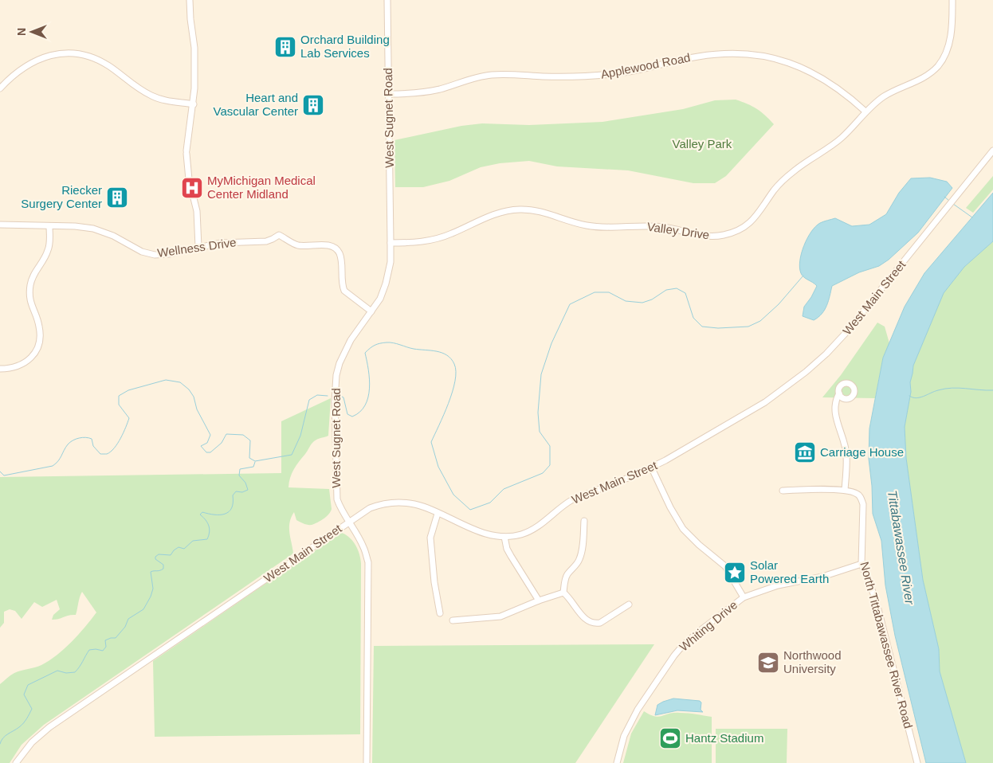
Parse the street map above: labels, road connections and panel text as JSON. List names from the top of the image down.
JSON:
{
  "streets": {
    "street": [
      "Applewood Road",
      "West Sugnet Road",
      "Valley Drive",
      "Wellness Drive",
      "West Main Street",
      "Whiting Drive",
      "North Tittabawassee River Road"
    ]
  },
  "crossings": [
    ["Applewood Road", "West Sugnet Road"],
    ["Applewood Road", "Valley Drive"],
    ["West Sugnet Road", "Valley Drive"],
    ["West Sugnet Road", "Wellness Drive"],
    ["West Sugnet Road", "West Main Street"],
    ["Whiting Drive", "North Tittabawassee River Road"]
  ],
  "water": ["Tittabawassee River"],
  "parks": ["Valley Park"],
  "places": {
    "building": ["Orchard Building Lab Services", "Heart and Vascular Center", "Riecker Surgery Center"],
    "hospital": ["MyMichigan Medical Center Midland"],
    "museum": ["Carriage House"],
    "place": ["Solar Powered Earth"],
    "school or university": ["Northwood University"],
    "sports": ["Hantz Stadium"]
  },
  "north": "left"
}
